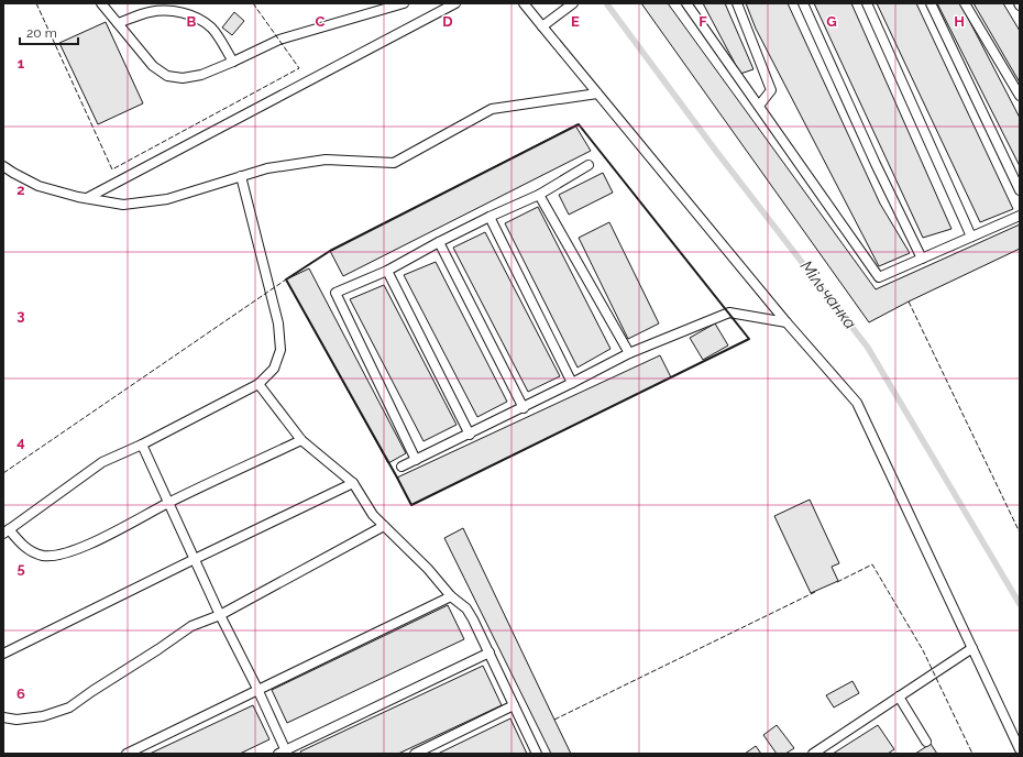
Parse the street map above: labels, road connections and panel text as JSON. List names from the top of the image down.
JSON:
{
  "water": ["Мільчанка"],
  "scale_bar": "20 m",
  "grid": {
    "columns": [
      "B",
      "C",
      "D",
      "E",
      "F",
      "G",
      "H"
    ],
    "rows": [
      "1",
      "2",
      "3",
      "4",
      "5",
      "6"
    ]
  }
}
